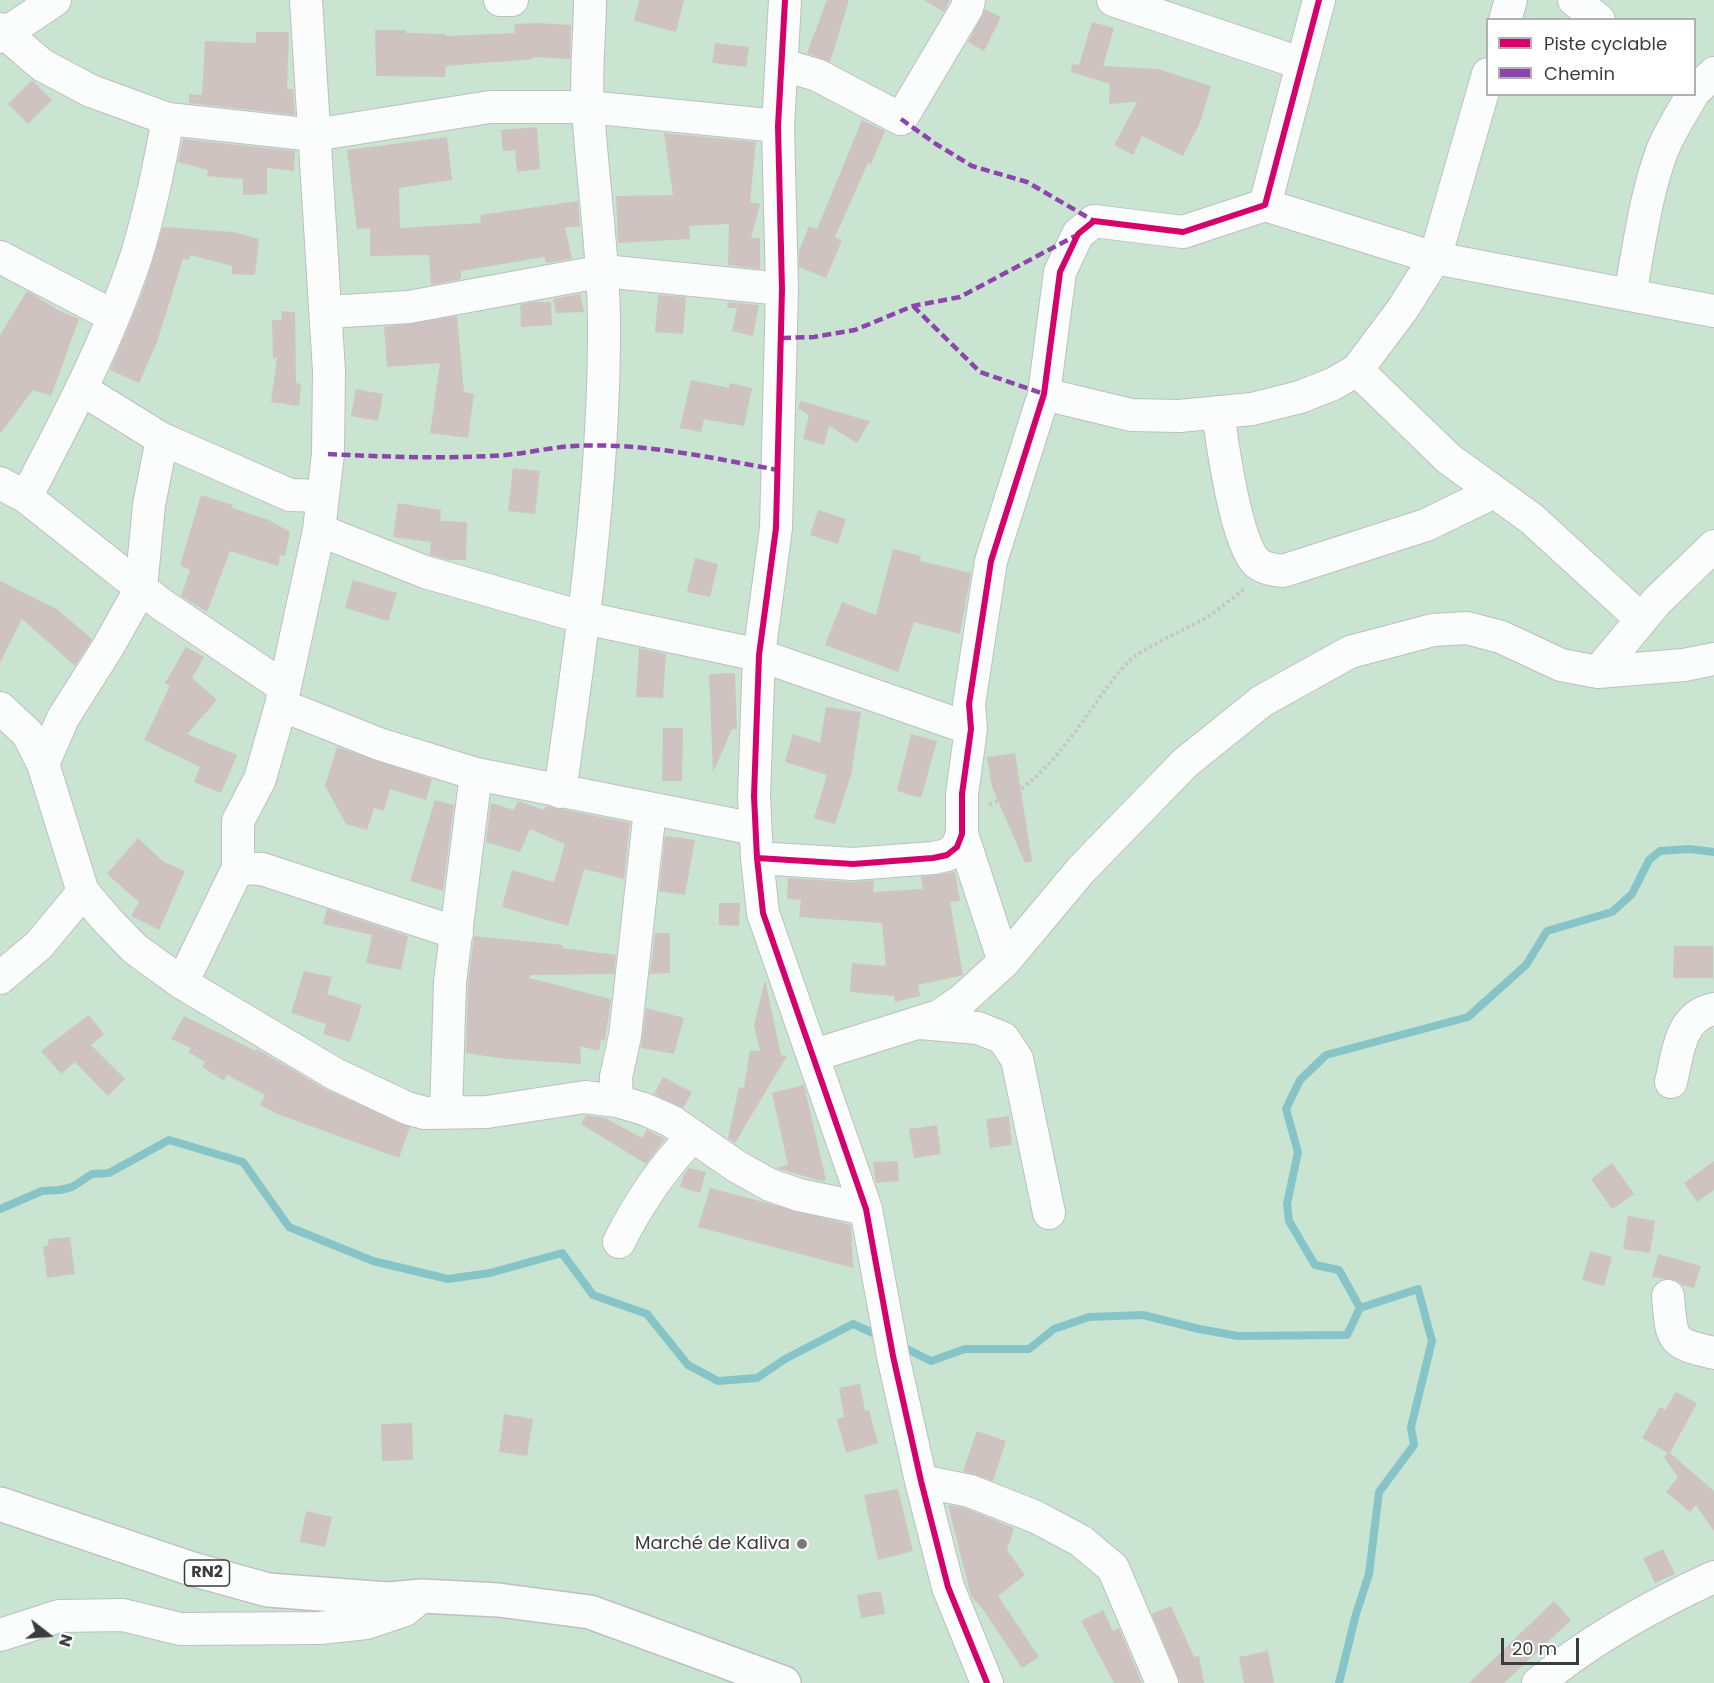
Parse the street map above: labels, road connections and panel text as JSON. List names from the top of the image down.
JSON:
{
  "streets": {
    "highway": ["RN2"]
  },
  "places": ["Marché de Kaliva"],
  "legend": ["Piste cyclable", "Chemin"],
  "scale_bar": "20 m",
  "north": "right"
}
